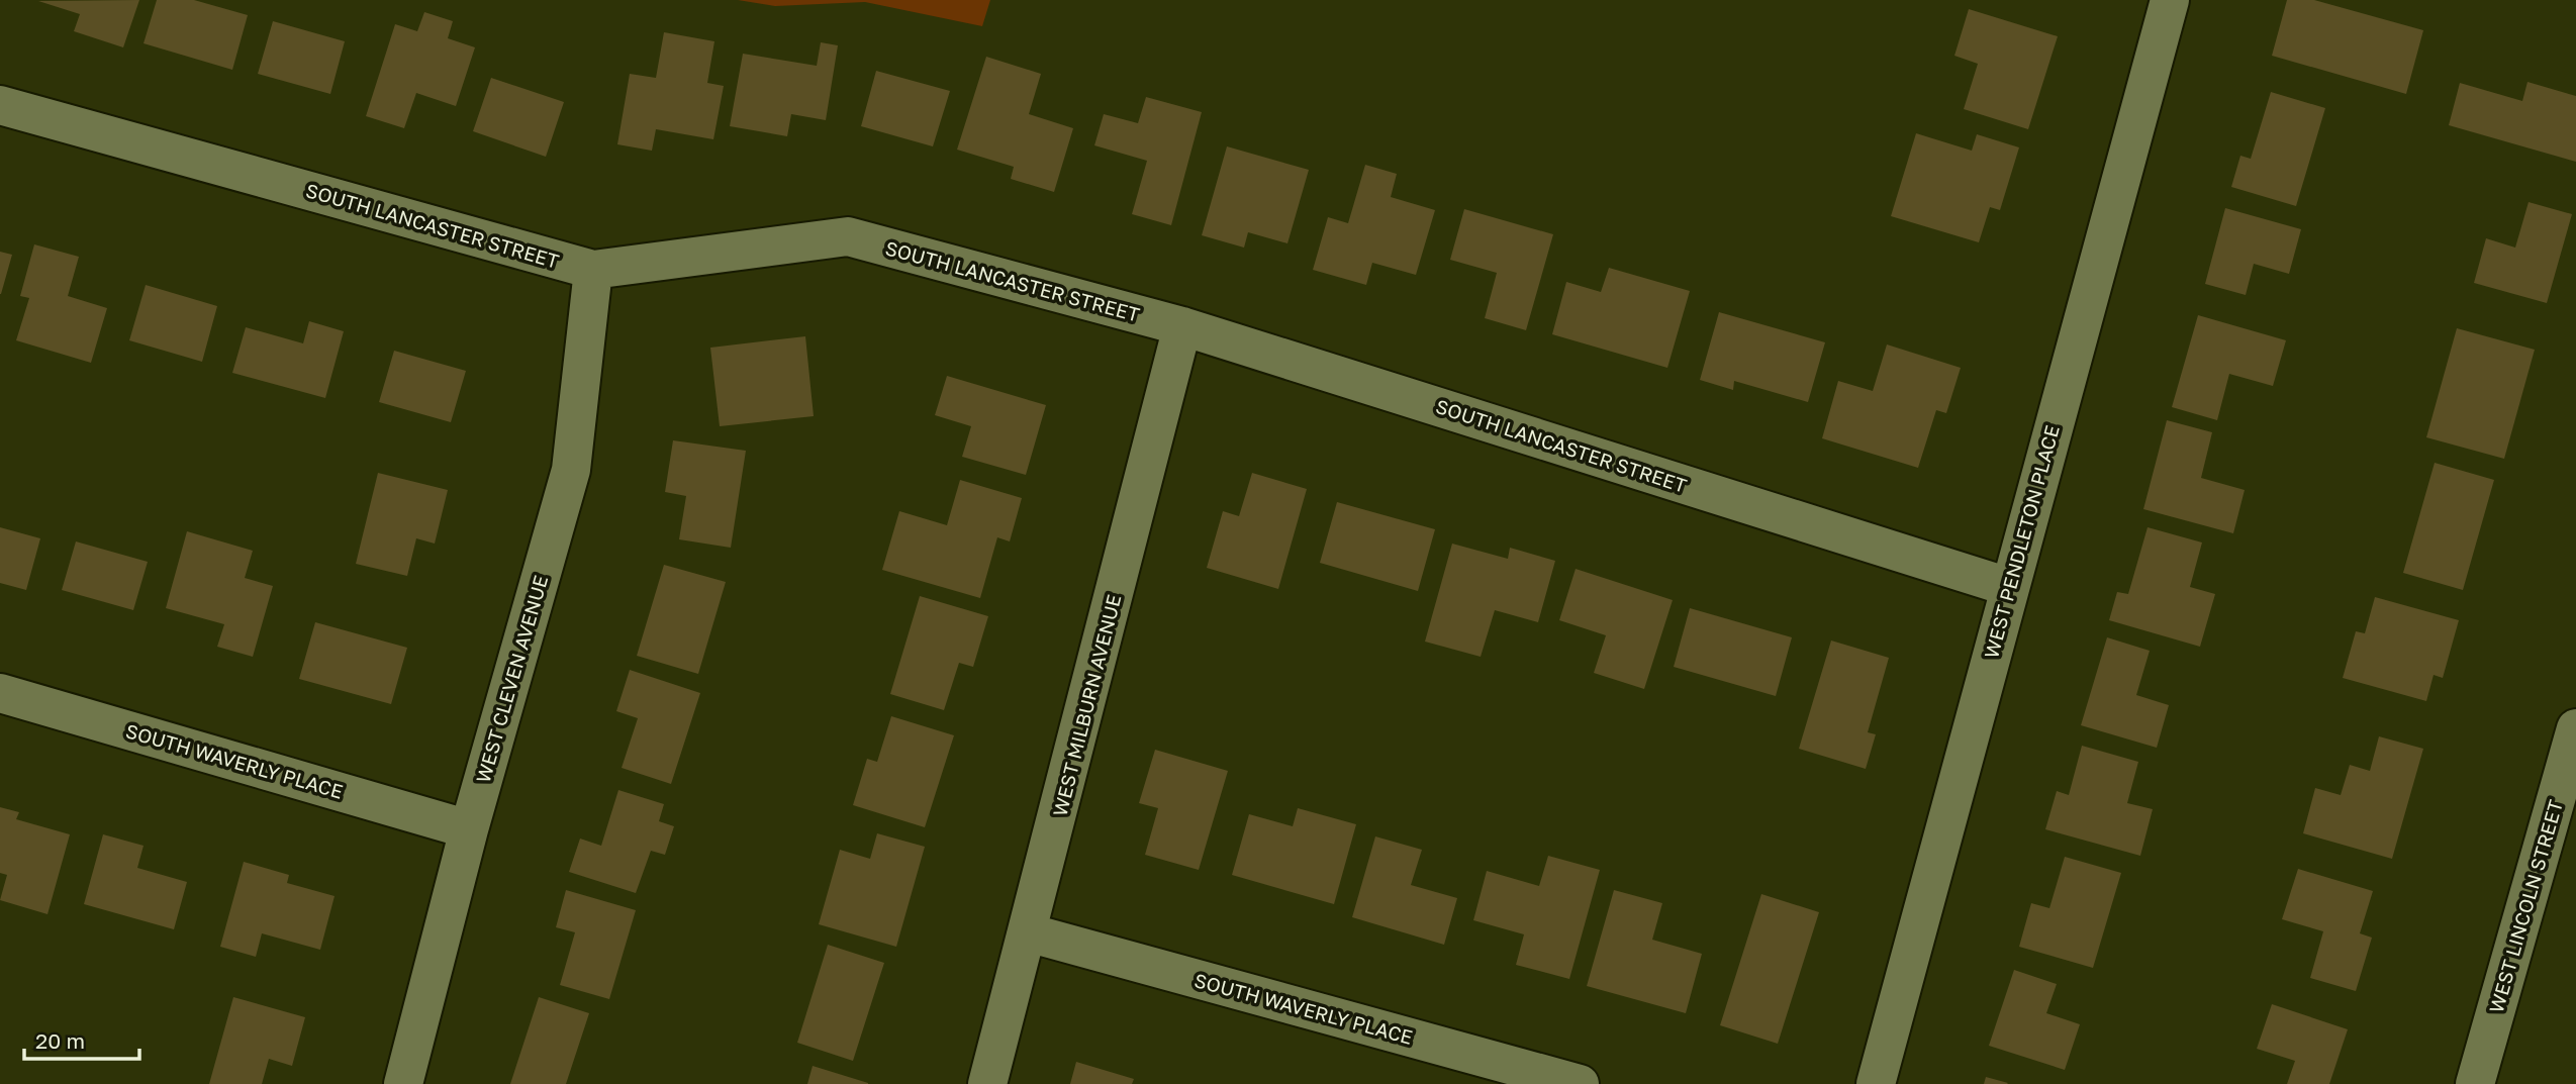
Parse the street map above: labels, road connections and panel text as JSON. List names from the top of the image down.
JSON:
{
  "streets": {
    "street": [
      "SOUTH LANCASTER STREET",
      "WEST PENDLETON PLACE",
      "WEST CLEVEN AVENUE",
      "WEST MILBURN AVENUE",
      "SOUTH WAVERLY PLACE",
      "WEST LINCOLN STREET"
    ]
  },
  "crossings": [
    ["SOUTH LANCASTER STREET", "WEST PENDLETON PLACE"],
    ["SOUTH LANCASTER STREET", "WEST CLEVEN AVENUE"],
    ["SOUTH LANCASTER STREET", "WEST MILBURN AVENUE"],
    ["WEST CLEVEN AVENUE", "SOUTH WAVERLY PLACE"],
    ["WEST MILBURN AVENUE", "SOUTH WAVERLY PLACE"]
  ],
  "scale_bar": "20 m"
}
